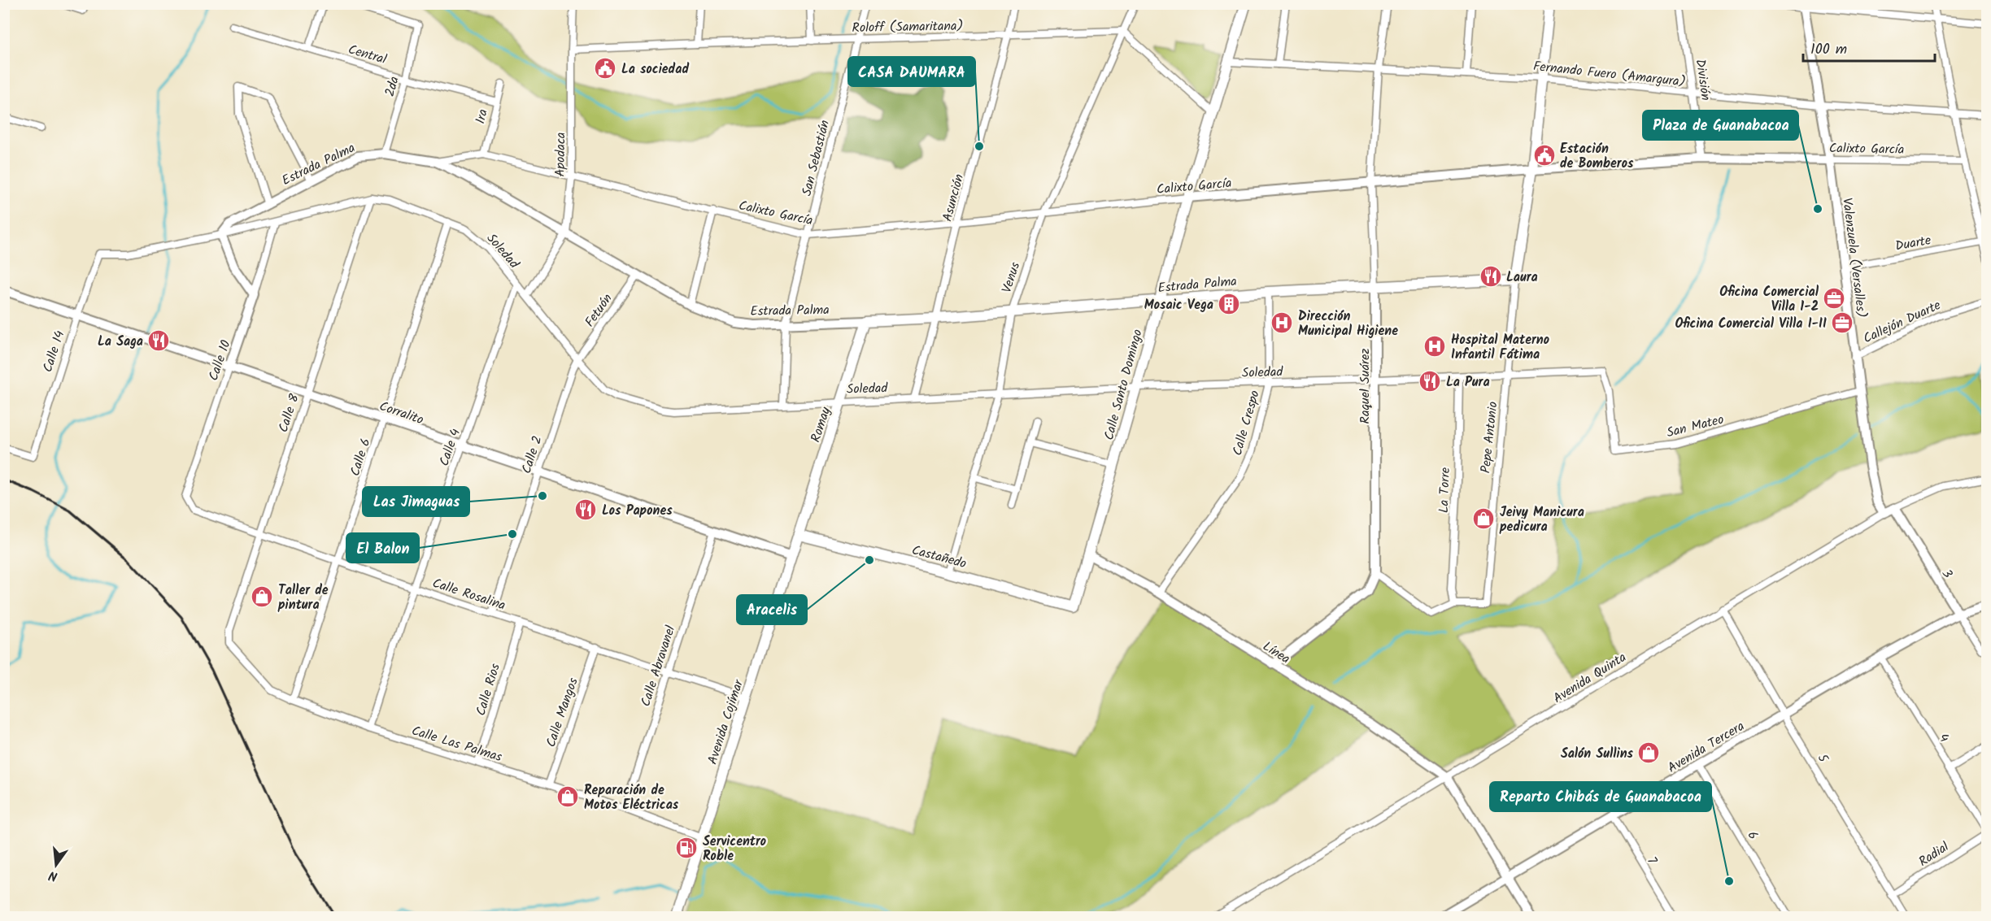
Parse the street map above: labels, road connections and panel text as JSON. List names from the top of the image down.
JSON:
{
  "streets": {
    "main road": [
      "Estrada Palma",
      "Calle Santo Domingo",
      "Romay",
      "Pepe Antonio",
      "Castañedo",
      "Avenida Cojímar"
    ],
    "street": [
      "Roloff (Samaritana)",
      "Central",
      "Fernando Fuero (Amargura)",
      "División",
      "2da",
      "1ra",
      "Calixto García",
      "Apodaca",
      "San Sebastián",
      "Asunción",
      "Duarte",
      "Soledad",
      "Valenzuela (Versalles)",
      "Venus",
      "Fetuón",
      "Callejón Duarte",
      "Calle 14",
      "Calle 10",
      "Raquel Suárez",
      "Corralito",
      "Calle 8",
      "Calle Crespo",
      "San Mateo",
      "Calle 4",
      "Calle 2",
      "Calle 6",
      "La Torre",
      "3",
      "Calle Rosalina",
      "Línea",
      "Calle Abravanel",
      "Avenida Quinta",
      "Calle Rios",
      "Calle Mangos",
      "4",
      "Calle Las Palmas",
      "Avenida Tercera",
      "5",
      "6",
      "Radial",
      "7"
    ]
  },
  "crossings": [
    ["Roloff (Samaritana)", "Apodaca"],
    ["Roloff (Samaritana)", "San Sebastián"],
    ["Roloff (Samaritana)", "Asunción"],
    ["Roloff (Samaritana)", "Venus"],
    ["Central", "2da"],
    ["Central", "1ra"],
    ["Fernando Fuero (Amargura)", "División"],
    ["Fernando Fuero (Amargura)", "Valenzuela (Versalles)"],
    ["Fernando Fuero (Amargura)", "Calle Santo Domingo"],
    ["Fernando Fuero (Amargura)", "Raquel Suárez"],
    ["Fernando Fuero (Amargura)", "Pepe Antonio"],
    ["División", "Calixto García"],
    ["2da", "Estrada Palma"],
    ["1ra", "Calixto García"],
    ["Calixto García", "Apodaca"],
    ["Calixto García", "San Sebastián"],
    ["Calixto García", "Estrada Palma"],
    ["Calixto García", "Asunción"],
    ["Calixto García", "Valenzuela (Versalles)"],
    ["Calixto García", "Venus"],
    ["Calixto García", "Calle Santo Domingo"],
    ["Calixto García", "Raquel Suárez"],
    ["Calixto García", "Pepe Antonio"],
    ["Apodaca", "Estrada Palma"],
    ["Apodaca", "Soledad"],
    ["San Sebastián", "Estrada Palma"],
    ["San Sebastián", "Soledad"],
    ["Estrada Palma", "Asunción"],
    ["Estrada Palma", "Soledad"],
    ["Estrada Palma", "Venus"],
    ["Estrada Palma", "Fetuón"],
    ["Estrada Palma", "Calle 14"],
    ["Estrada Palma", "Calle Santo Domingo"],
    ["Estrada Palma", "Raquel Suárez"],
    ["Estrada Palma", "Calle Crespo"],
    ["Estrada Palma", "Romay"],
    ["Estrada Palma", "Pepe Antonio"],
    ["Asunción", "Soledad"],
    ["Duarte", "Valenzuela (Versalles)"],
    ["Soledad", "Venus"],
    ["Soledad", "Fetuón"],
    ["Soledad", "Calle 14"],
    ["Soledad", "Calle 10"],
    ["Soledad", "Calle Santo Domingo"],
    ["Soledad", "Raquel Suárez"],
    ["Soledad", "Calle 8"],
    ["Soledad", "Calle Crespo"],
    ["Soledad", "Romay"],
    ["Soledad", "San Mateo"],
    ["Soledad", "Pepe Antonio"],
    ["Soledad", "Calle 4"],
    ["Soledad", "Calle 2"],
    ["Soledad", "Calle 6"],
    ["Soledad", "La Torre"],
    ["Valenzuela (Versalles)", "Callejón Duarte"],
    ["Valenzuela (Versalles)", "San Mateo"],
    ["Valenzuela (Versalles)", "Avenida Quinta"],
    ["Venus", "Castañedo"],
    ["Fetuón", "Calle 2"],
    ["Calle 14", "Corralito"],
    ["Calle 10", "Corralito"],
    ["Calle 10", "Calle Rosalina"],
    ["Calle Santo Domingo", "Castañedo"],
    ["Calle Santo Domingo", "Línea"],
    ["Raquel Suárez", "Pepe Antonio"],
    ["Raquel Suárez", "Línea"],
    ["Corralito", "Calle 8"],
    ["Corralito", "Calle 4"],
    ["Corralito", "Calle 2"],
    ["Corralito", "Calle 6"],
    ["Corralito", "Calle Abravanel"],
    ["Corralito", "Avenida Cojímar"],
    ["Calle 8", "Calle Rosalina"],
    ["Calle 8", "Calle Las Palmas"],
    ["Calle Crespo", "Línea"],
    ["Romay", "Castañedo"],
    ["Romay", "Avenida Cojímar"],
    ["Pepe Antonio", "La Torre"],
    ["Calle 4", "Calle Rosalina"],
    ["Calle 4", "Calle Las Palmas"],
    ["Calle 2", "Calle Rosalina"],
    ["Calle 6", "Calle Rosalina"],
    ["Calle 6", "Calle Las Palmas"],
    ["Castañedo", "Avenida Cojímar"],
    ["3", "Avenida Quinta"],
    ["3", "Avenida Tercera"],
    ["Calle Rosalina", "Calle Abravanel"],
    ["Calle Rosalina", "Calle Rios"],
    ["Calle Rosalina", "Calle Mangos"],
    ["Calle Rosalina", "Avenida Cojímar"],
    ["Línea", "Avenida Quinta"],
    ["Calle Abravanel", "Calle Las Palmas"],
    ["Avenida Quinta", "5"],
    ["Calle Rios", "Calle Las Palmas"],
    ["Calle Mangos", "Calle Las Palmas"],
    ["Avenida Cojímar", "Calle Las Palmas"],
    ["4", "Avenida Tercera"],
    ["4", "Radial"],
    ["Avenida Tercera", "5"],
    ["Avenida Tercera", "6"],
    ["Avenida Tercera", "7"],
    ["5", "Radial"]
  ],
  "places": {
    "public building": ["La sociedad", "Estación de Bomberos"],
    "other": [
      "CASA DAUMARA",
      "Plaza de Guanabacoa",
      "Las Jimaguas",
      "El Balon",
      "Aracelis",
      "Reparto Chibás de Guanabacoa"
    ],
    "restaurant": [
      "Laura",
      "La Saga",
      "La Pura",
      "Los Papones"
    ],
    "office": ["Oficina Comercial Villa 1-2", "Oficina Comercial Villa I-II"],
    "building": ["Mosaic Vega"],
    "hospital": ["Dirección Municipal Higiene", "Hospital Materno Infantil Fátima"],
    "shop": [
      "Jeivy Manicura pedicura",
      "Taller de pintura",
      "Salón Sullins",
      "Reparación de Motos Eléctricas"
    ],
    "fuel station": ["Servicentro Roble"]
  },
  "scale_bar": "100 m",
  "north": "bottom"
}
